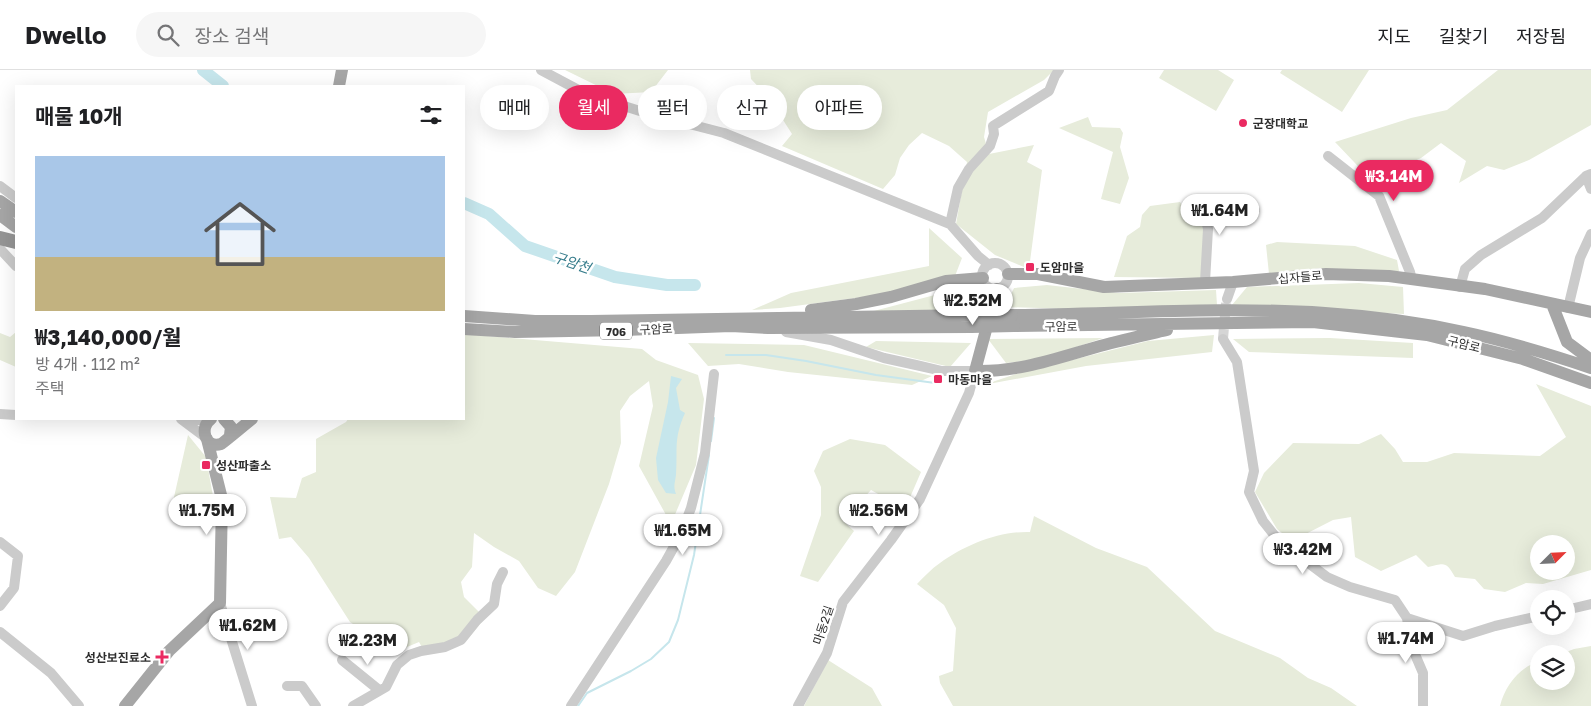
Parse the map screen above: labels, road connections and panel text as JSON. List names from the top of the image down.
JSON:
{
  "streets": {
    "main road": ["십자들로", "구암로", "706"],
    "street": ["마동2길"]
  },
  "crossings": [
    ["십자들로", "706"],
    ["구암로", "706"],
    ["706", "마동2길"]
  ],
  "water": ["구암천"],
  "places": {
    "other": ["군장대학교"],
    "transit": ["도암마을", "마동마을", "성산파출소"],
    "health": ["성산보진료소"]
  },
  "north": "top right",
  "page": {
    "header": "Dwello",
    "search": "장소 검색",
    "nav": ["지도", "길찾기", "저장됨"],
    "chip": [
      "매매",
      "월세",
      "필터",
      "신규",
      "아파트"
    ],
    "heading": "매물 10개",
    "list": [
      {
        "name": "₩3,140,000/월",
        "note": "방 4개 · 112 m² · 주택"
      }
    ],
    "price": [
      "₩3.14M",
      "₩1.64M",
      "₩2.52M",
      "₩1.75M",
      "₩2.56M",
      "₩1.65M",
      "₩3.42M",
      "₩1.62M",
      "₩1.74M",
      "₩2.23M"
    ]
  }
}
